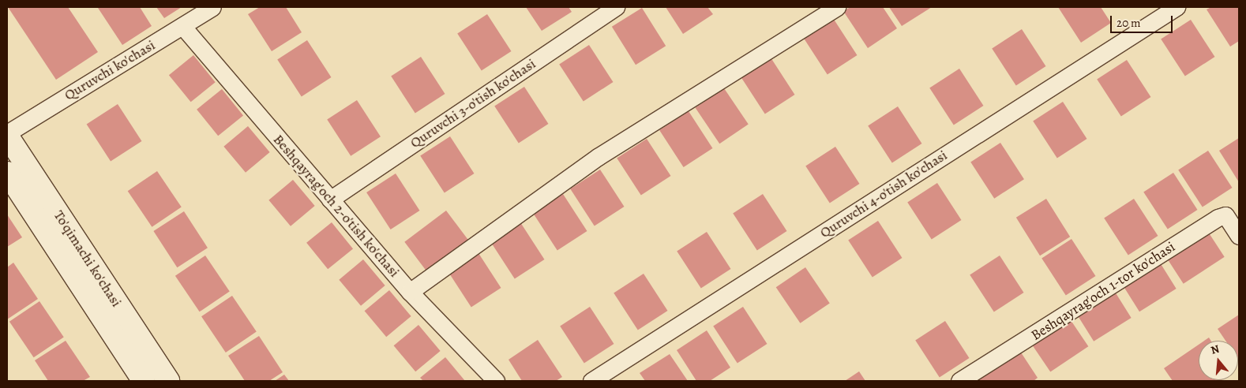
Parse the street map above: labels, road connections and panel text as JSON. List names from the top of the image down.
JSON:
{
  "streets": {
    "main road": ["To'qimachi ko'chasi"],
    "street": [
      "Quruvchi ko'chasi",
      "Quruvchi 3-o'tish ko'chasi",
      "Quruvchi 4-o'tish ko'chasi",
      "Beshqayrag'och 2-o'tish ko'chasi",
      "Beshqayrag'och 1-tor ko'chasi"
    ]
  },
  "crossings": [
    ["Quruvchi ko'chasi", "Beshqayrag'och 2-o'tish ko'chasi"],
    ["Quruvchi ko'chasi", "To'qimachi ko'chasi"],
    ["Quruvchi 3-o'tish ko'chasi", "Beshqayrag'och 2-o'tish ko'chasi"]
  ],
  "scale_bar": "20 m",
  "north": "top"
}
